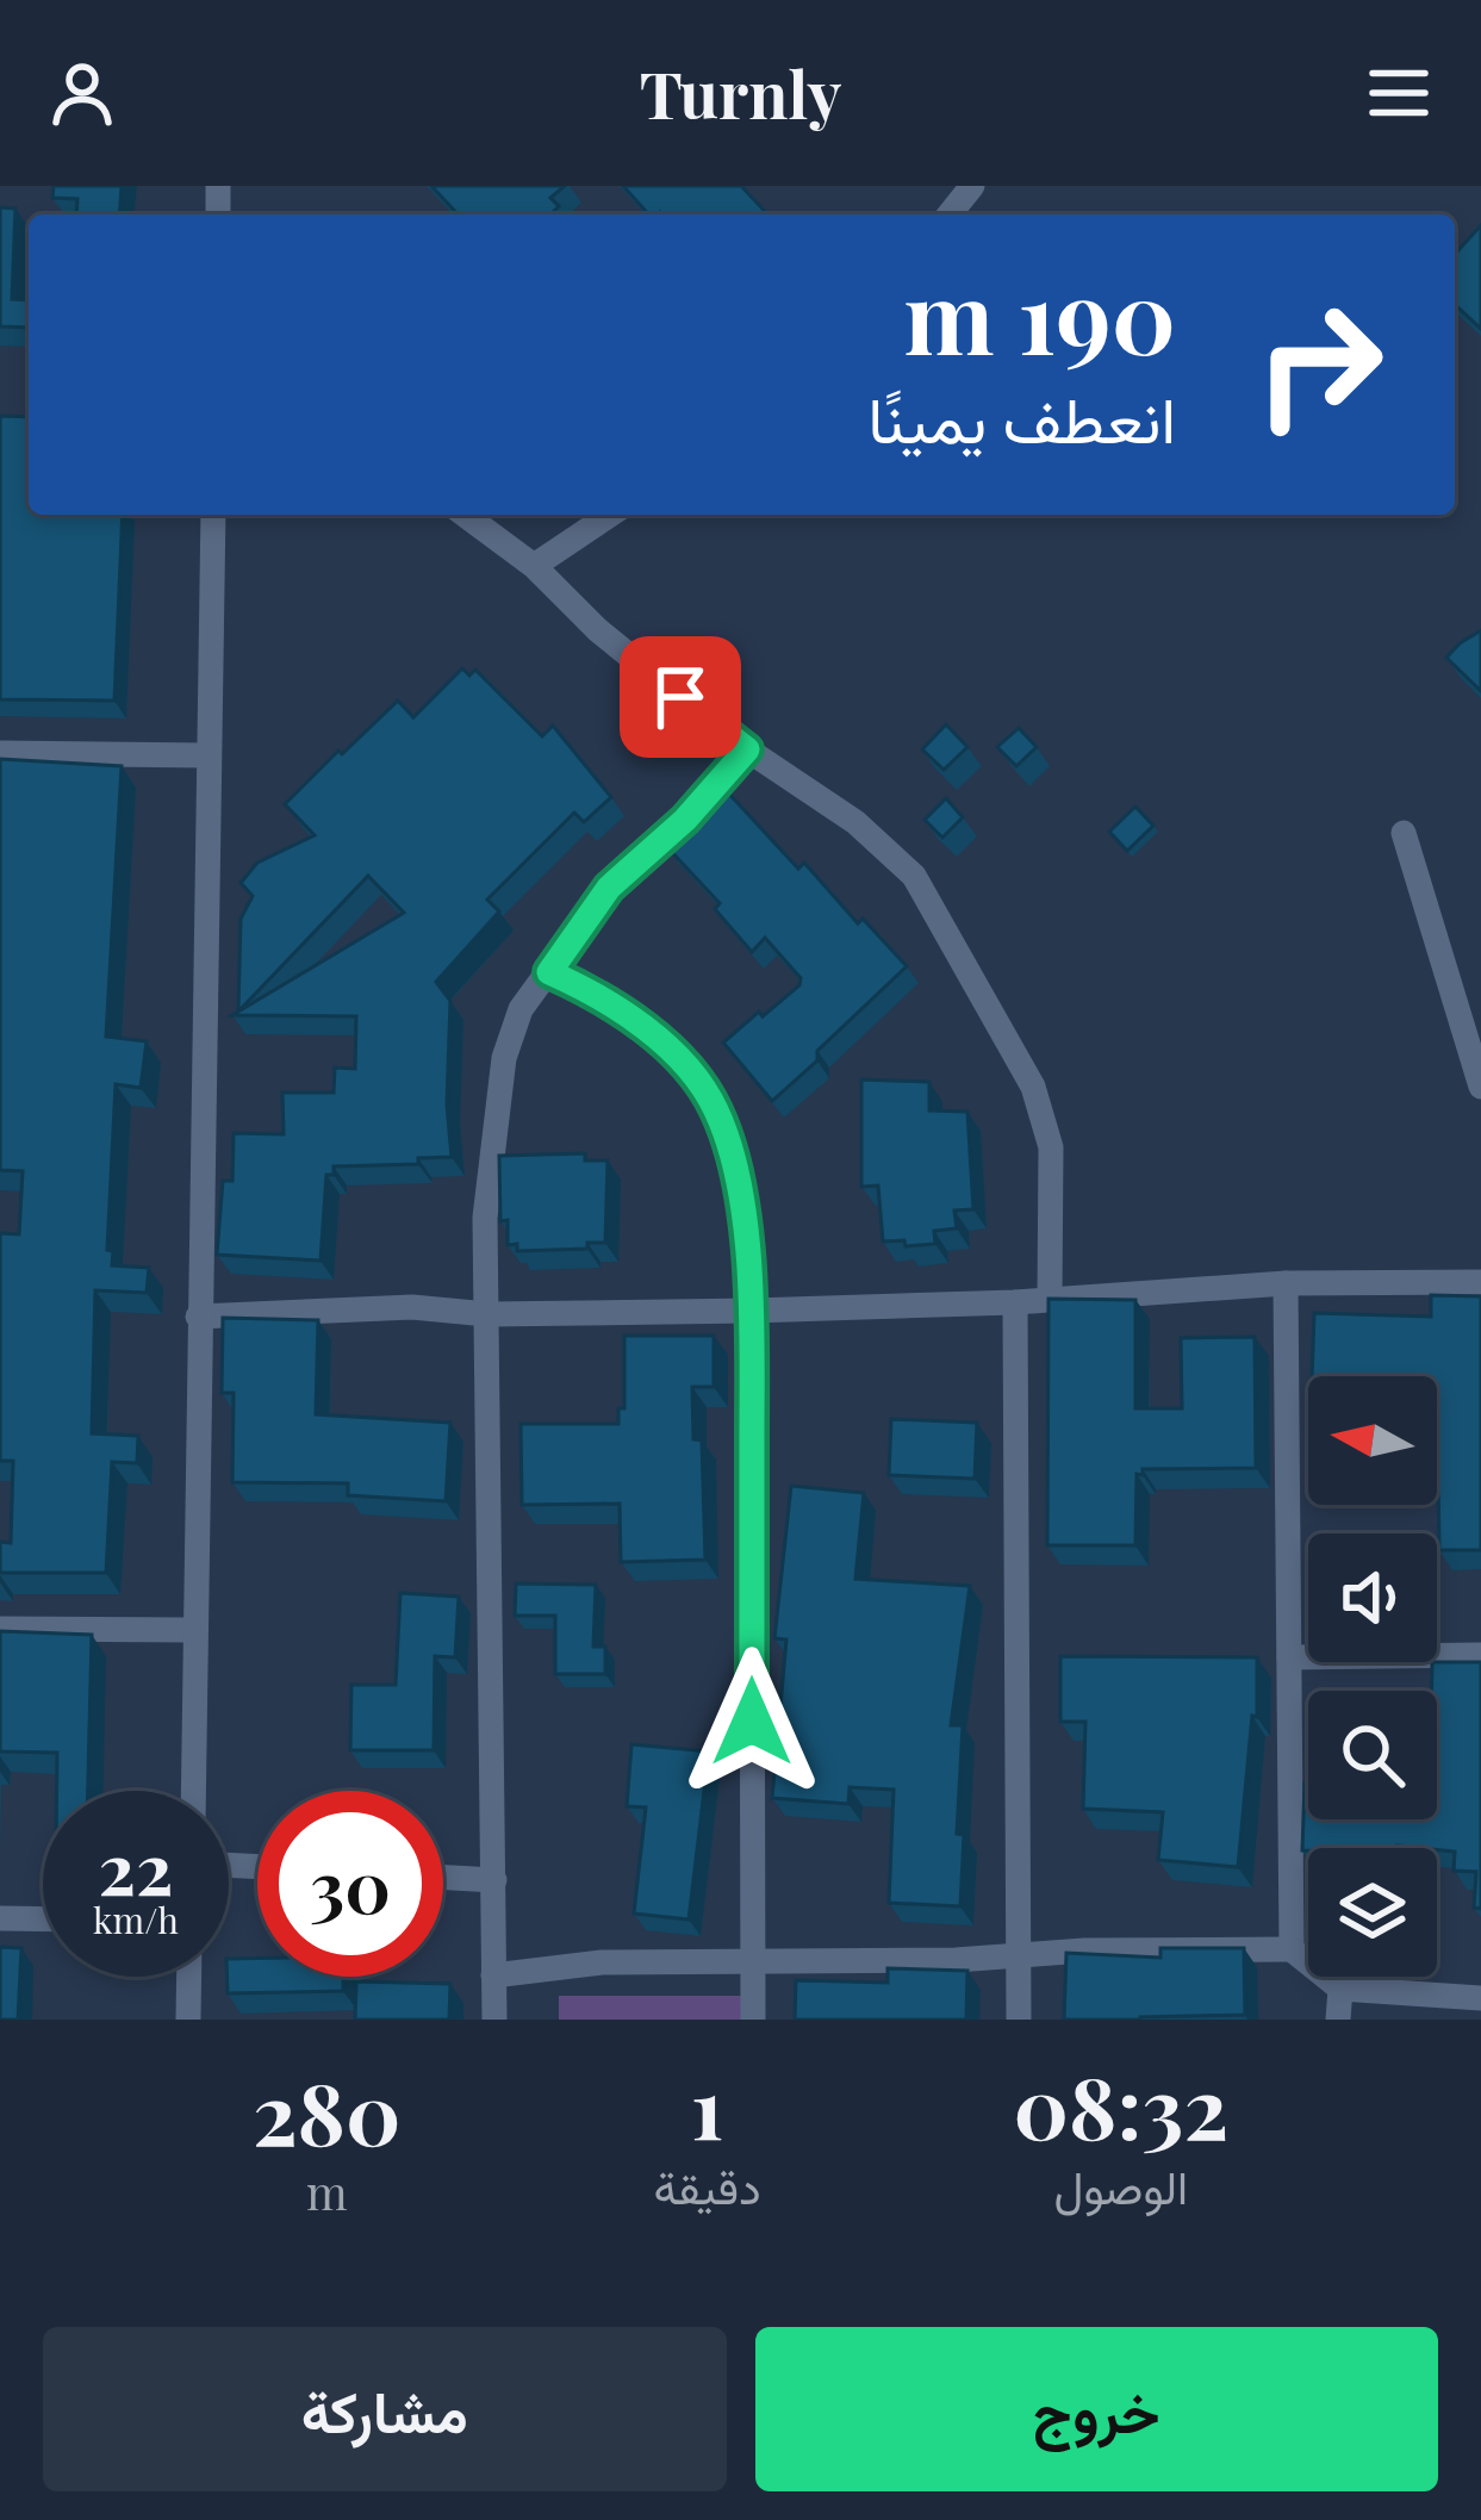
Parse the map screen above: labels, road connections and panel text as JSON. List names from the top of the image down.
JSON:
{
  "north": "left",
  "page": {
    "header": "Turnly",
    "turn": ["190 m", "انعطف يمينًا"],
    "speed": "22 km/h",
    "limit": "30",
    "eta": [
      "08:32",
      "الوصول",
      "1",
      "دقيقة",
      "280",
      "m"
    ],
    "buttons": ["خروج", "مشاركة"]
  }
}
